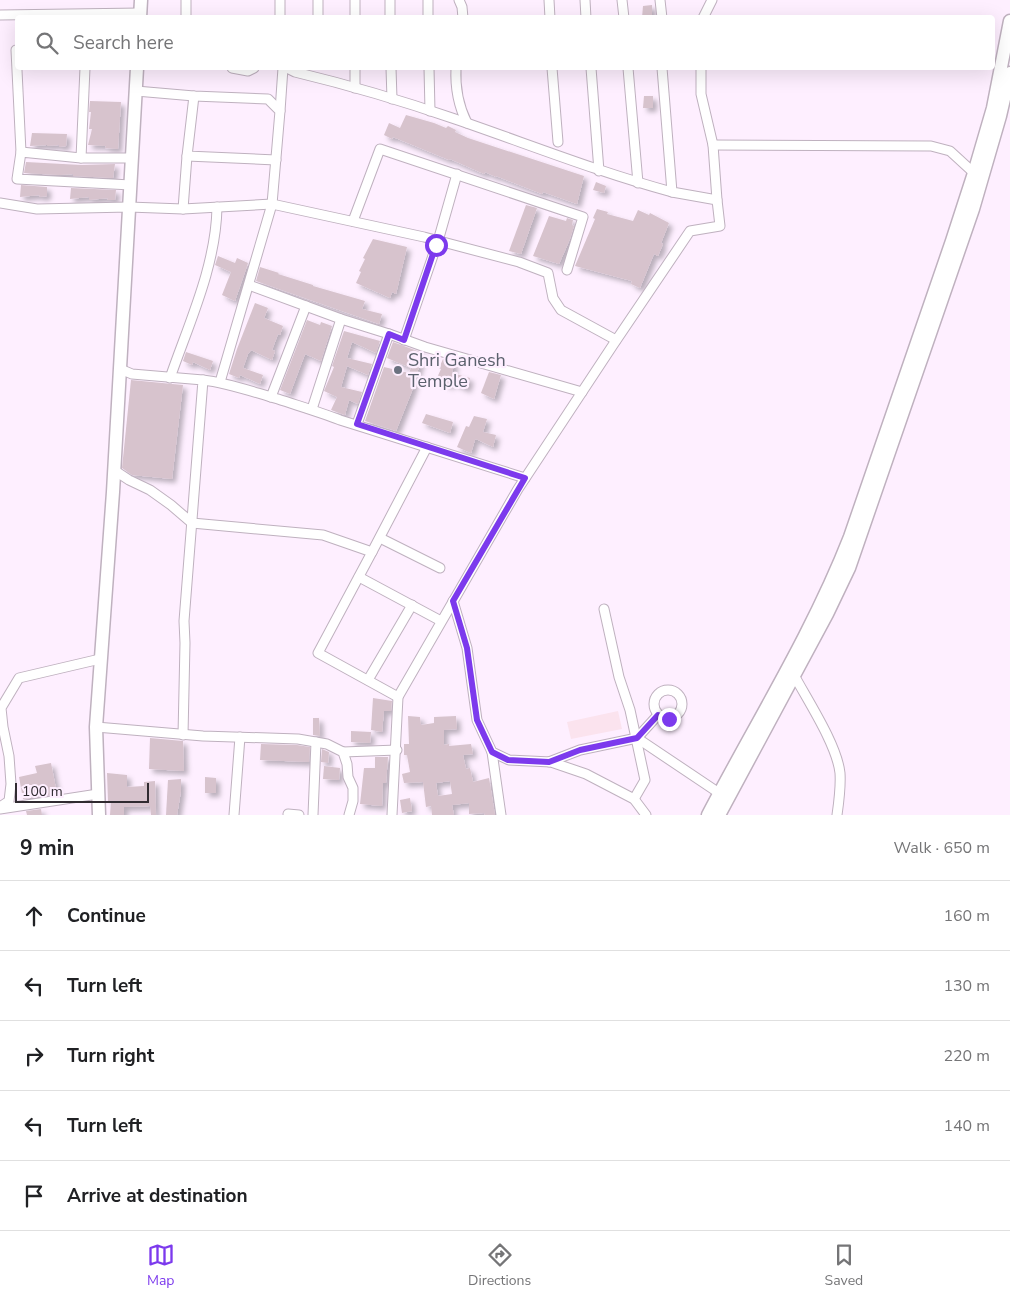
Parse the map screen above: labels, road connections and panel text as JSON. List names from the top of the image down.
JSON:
{
  "places": ["Shri Ganesh Temple"],
  "scale_bar": "100 m",
  "page": {
    "search": "Search here",
    "scale": "100 m",
    "heading": ["9 min", "Walk · 650 m"],
    "list": [
      ["Continue", "160 m"],
      ["Turn left", "130 m"],
      ["Turn right", "220 m"],
      ["Turn left", "140 m"],
      "Arrive at destination"
    ],
    "nav": ["Map", "Directions", "Saved"]
  }
}
